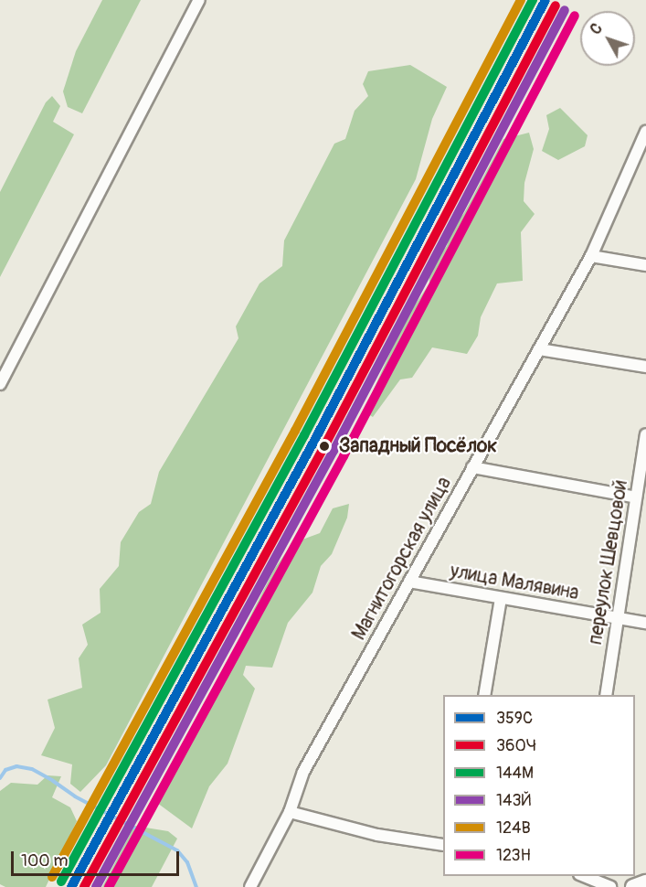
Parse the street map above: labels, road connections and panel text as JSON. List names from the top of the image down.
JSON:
{
  "streets": {
    "street": ["Магнитогорская улица", "переулок Шевцовой", "улица Малявина"]
  },
  "crossings": [
    ["Магнитогорская улица", "улица Малявина"],
    ["переулок Шевцовой", "улица Малявина"]
  ],
  "places": ["Западный Посёлок"],
  "lines": [
    "transit line 359С",
    "transit line 144М",
    "transit line 124В",
    "transit line 360Ч",
    "transit line 143Й",
    "transit line 123Н"
  ],
  "legend": [
    "359С",
    "360Ч",
    "144М",
    "143Й",
    "124В",
    "123Н"
  ],
  "scale_bar": "100 m",
  "north": "top left"
}
